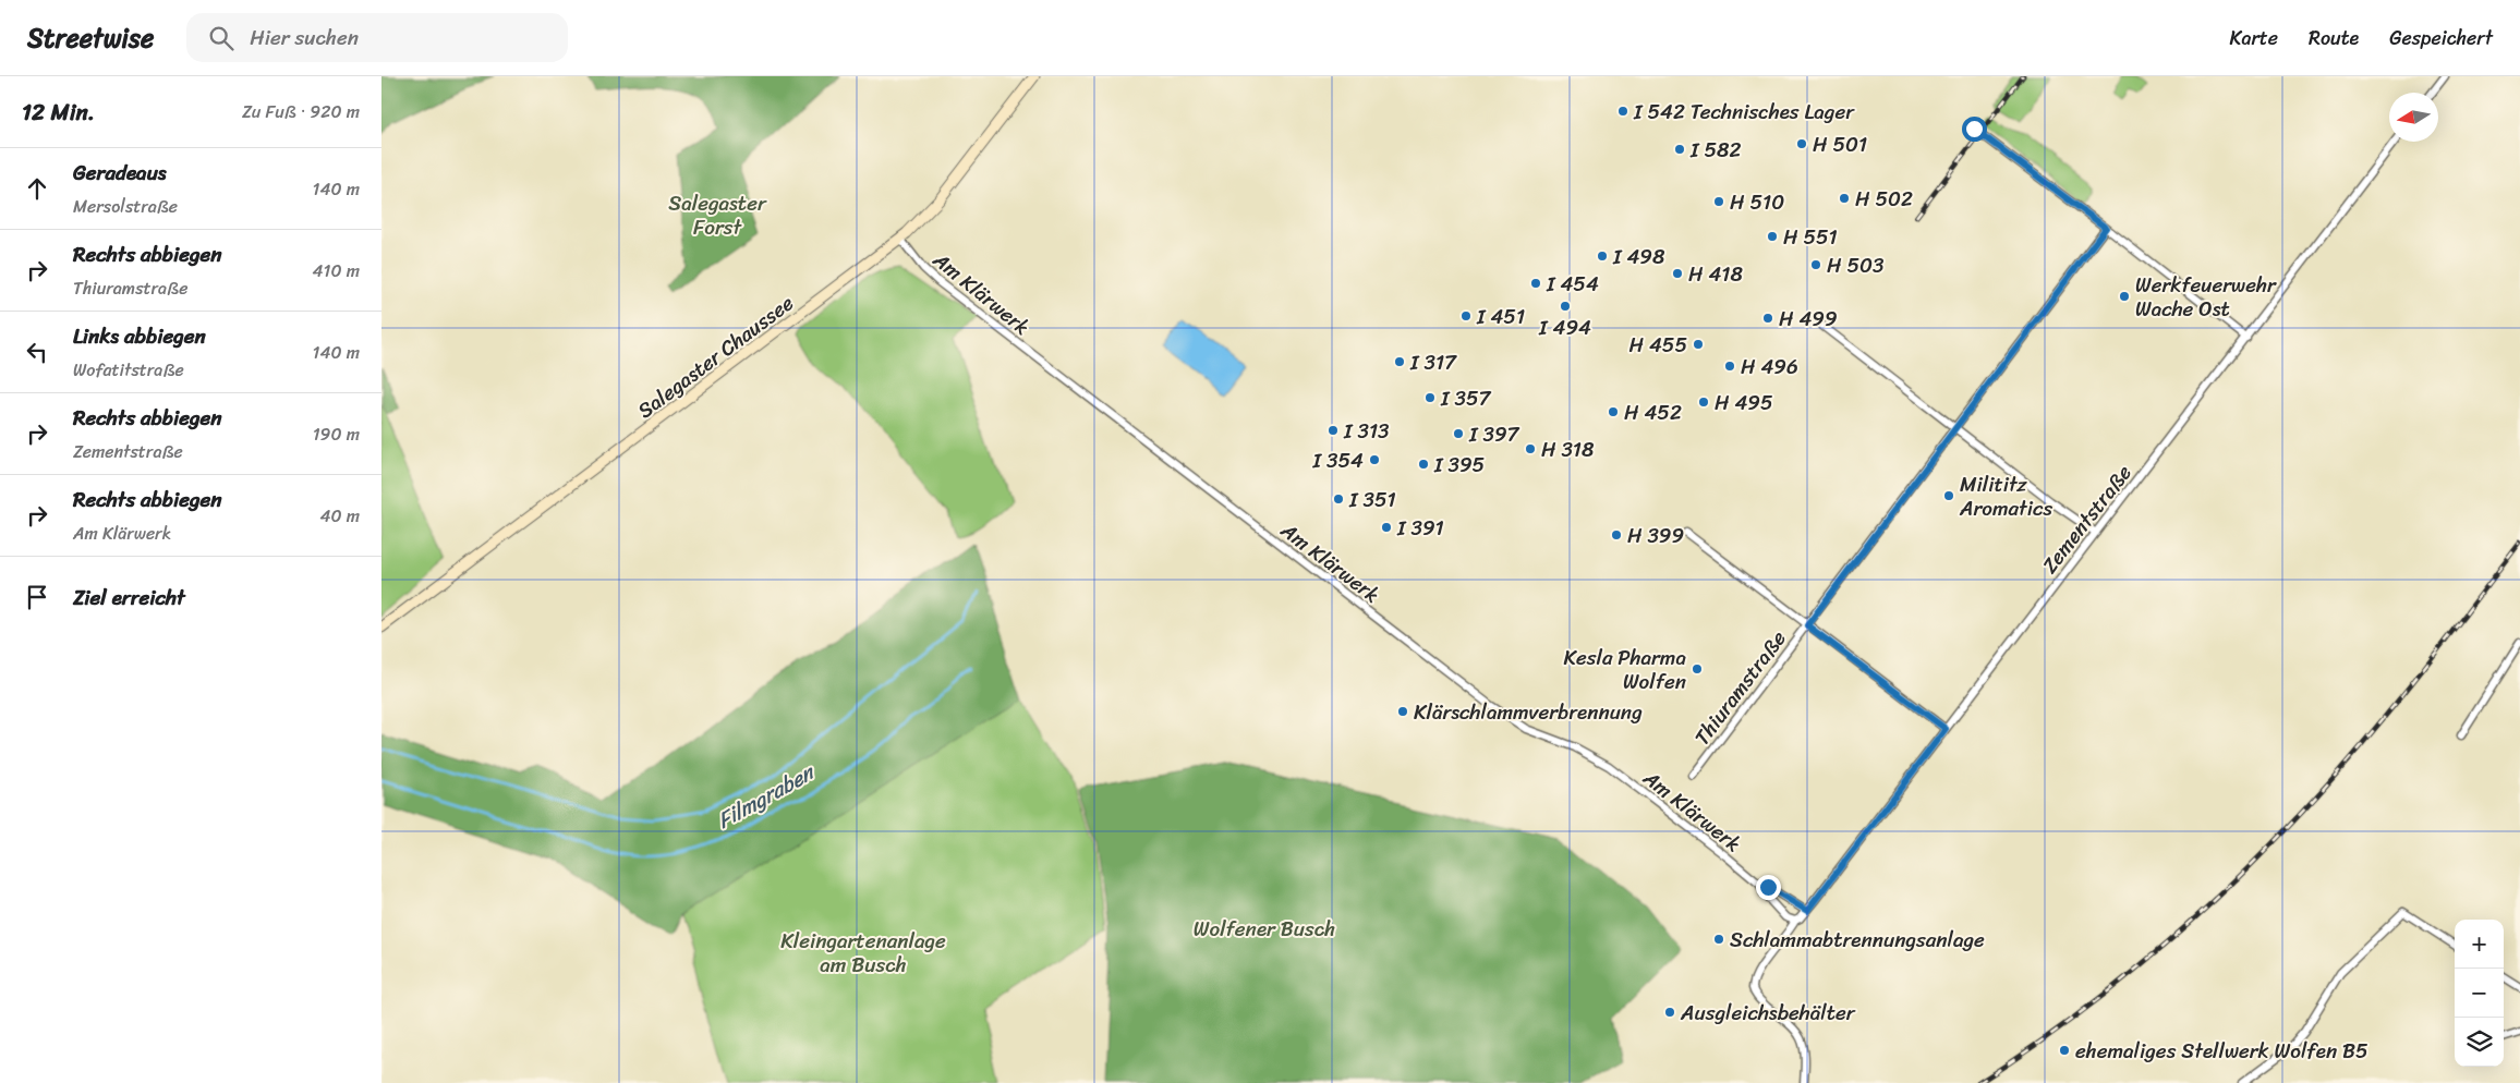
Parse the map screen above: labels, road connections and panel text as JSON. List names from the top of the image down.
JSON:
{
  "streets": {
    "main road": ["Salegaster Chaussee"],
    "street": ["Am Klärwerk", "Zementstraße", "Thiuramstraße"]
  },
  "crossings": [
    ["Am Klärwerk", "Salegaster Chaussee"],
    ["Am Klärwerk", "Zementstraße"]
  ],
  "water": ["Filmgraben"],
  "parks": ["Salegaster Forst", "Wolfener Busch", "Kleingartenanlage am Busch"],
  "places": [
    "I 542 Technisches Lager",
    "H 501",
    "I 582",
    "H 502",
    "H 510",
    "H 551",
    "I 498",
    "H 503",
    "H 418",
    "I 454",
    "Werkfeuerwehr Wache Ost",
    "I 494",
    "I 451",
    "H 499",
    "H 455",
    "I 317",
    "H 496",
    "I 357",
    "H 495",
    "H 452",
    "I 313",
    "I 397",
    "H 318",
    "I 354",
    "I 395",
    "Milititz Aromatics",
    "I 351",
    "I 391",
    "H 399",
    "Kesla Pharma Wolfen",
    "Klärschlammverbrennung",
    "Schlammabtrennungsanlage",
    "Ausgleichsbehälter",
    "ehemaliges Stellwerk Wolfen B5"
  ],
  "north": "left",
  "page": {
    "header": "Streetwise",
    "search": "Hier suchen",
    "nav": ["Karte", "Route", "Gespeichert"],
    "heading": ["12 Min.", "Zu Fuß · 920 m"],
    "list": [
      ["Geradeaus", "Mersolstraße", "140 m"],
      ["Rechts abbiegen", "Thiuramstraße", "410 m"],
      ["Links abbiegen", "Wofatitstraße", "140 m"],
      ["Rechts abbiegen", "Zementstraße", "190 m"],
      ["Rechts abbiegen", "Am Klärwerk", "40 m"],
      "Ziel erreicht"
    ],
    "map_buttons": ["+", "−"]
  }
}
